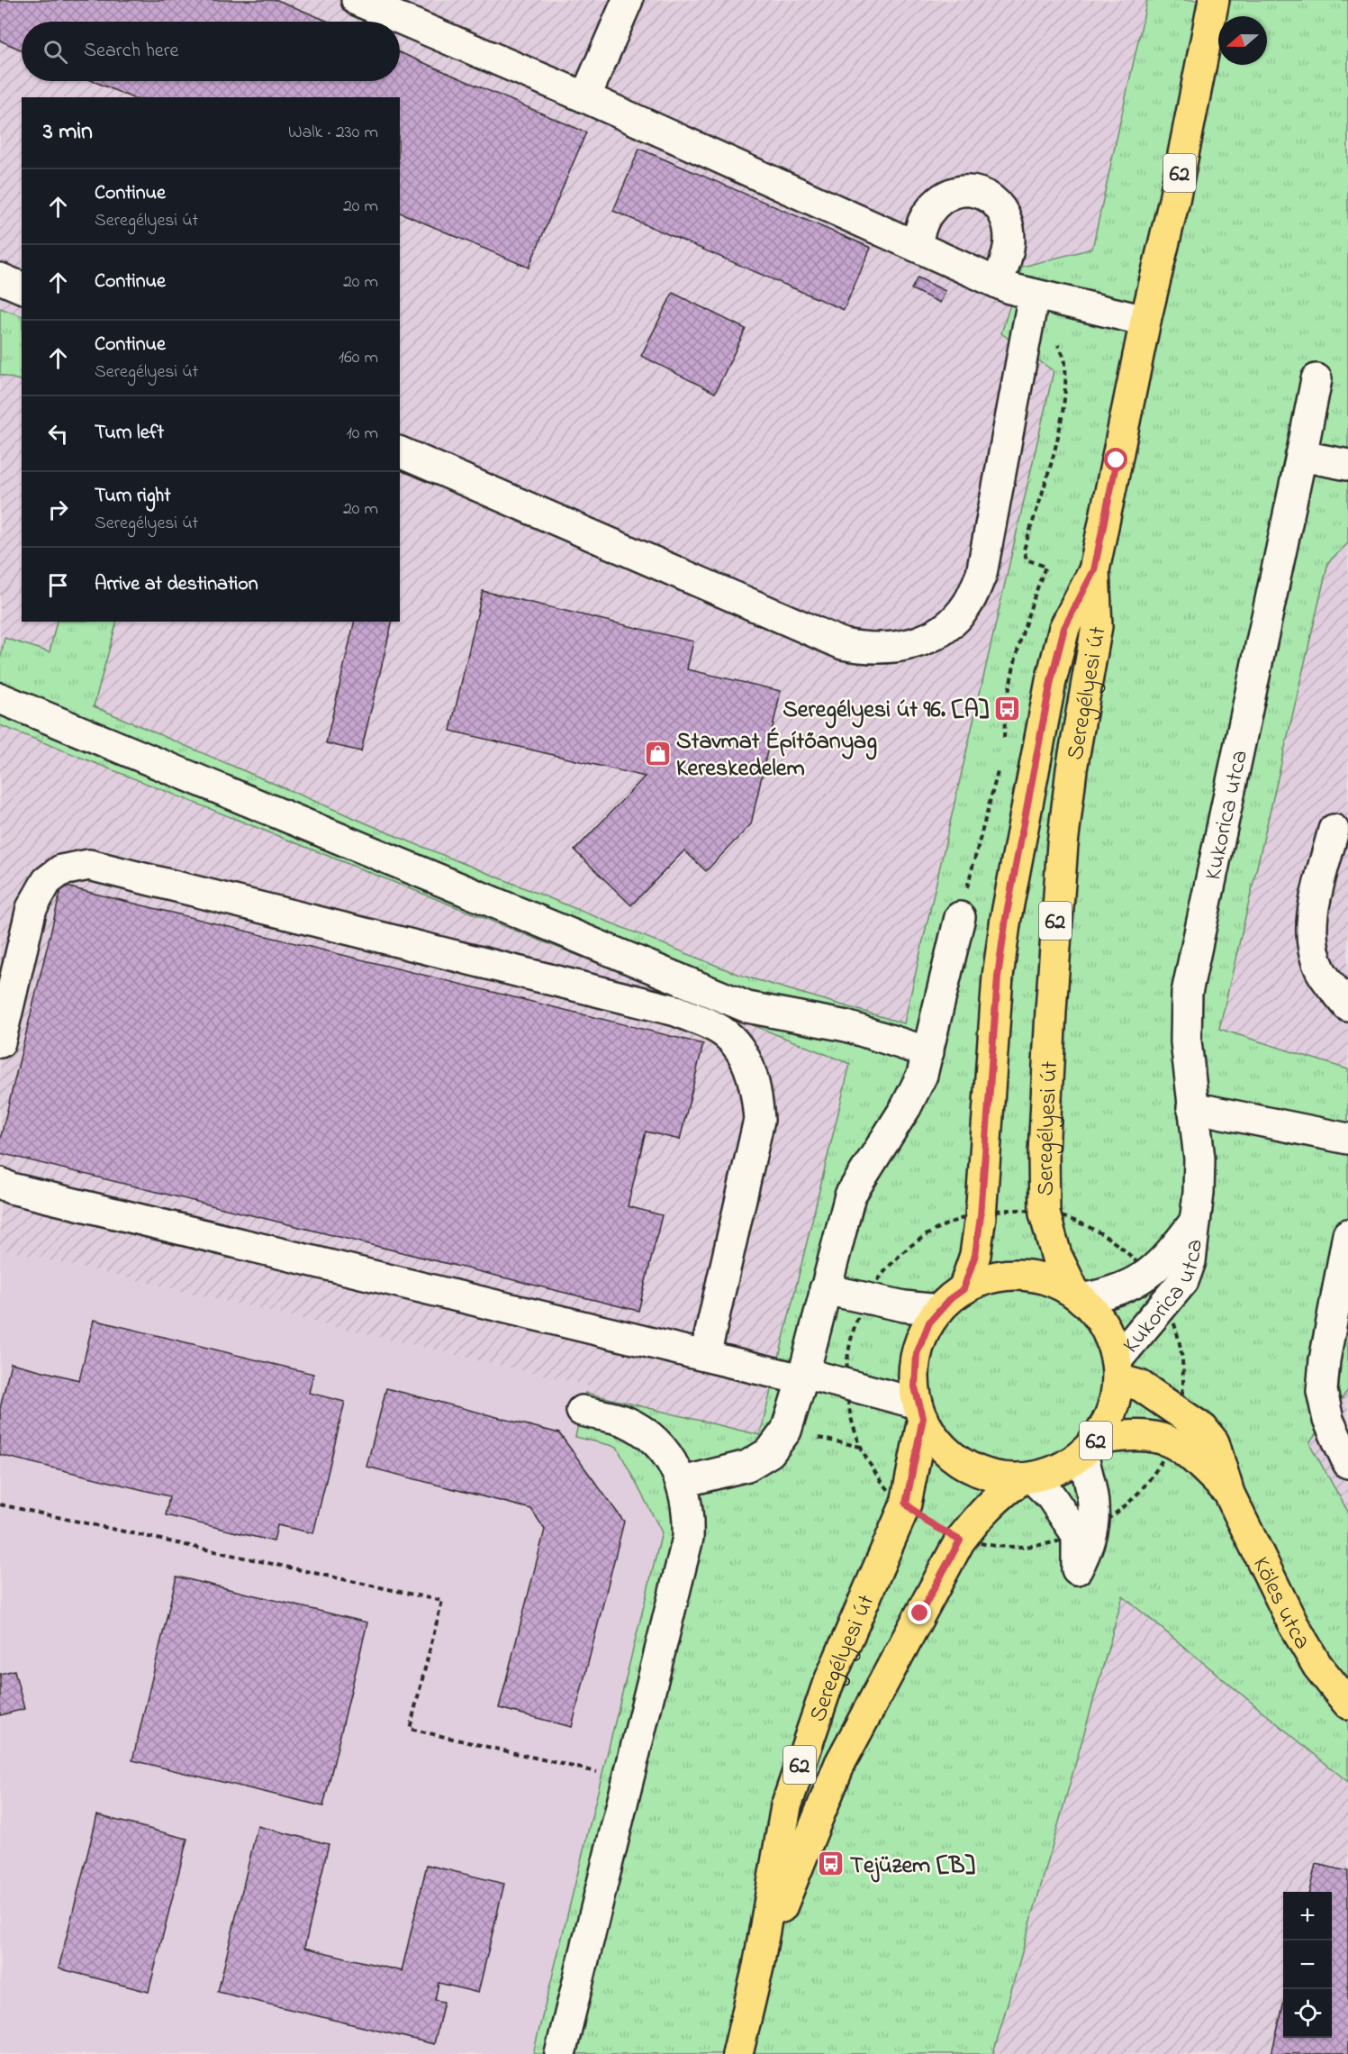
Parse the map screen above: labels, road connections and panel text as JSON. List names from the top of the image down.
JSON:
{
  "streets": {
    "main road": ["62", "Seregélyesi út", "Köles utca"],
    "street": ["Kukorica utca"]
  },
  "crossings": [
    ["62", "Seregélyesi út"],
    ["62", "Kukorica utca"],
    ["62", "Köles utca"],
    ["Seregélyesi út", "Kukorica utca"],
    ["Seregélyesi út", "Köles utca"],
    ["Kukorica utca", "Köles utca"]
  ],
  "places": {
    "bus stop": ["Seregélyesi út 96. [A]", "Tejüzem [B]"],
    "shop": ["Stavmat Építőanyag Kereskedelem"]
  },
  "north": "left",
  "page": {
    "search": "Search here",
    "heading": ["3 min", "Walk · 230 m"],
    "list": [
      ["Continue", "Seregélyesi út", "20 m"],
      ["Continue", "20 m"],
      ["Continue", "Seregélyesi út", "160 m"],
      ["Turn left", "10 m"],
      ["Turn right", "Seregélyesi út", "20 m"],
      "Arrive at destination"
    ],
    "map_buttons": ["+", "−"]
  }
}
